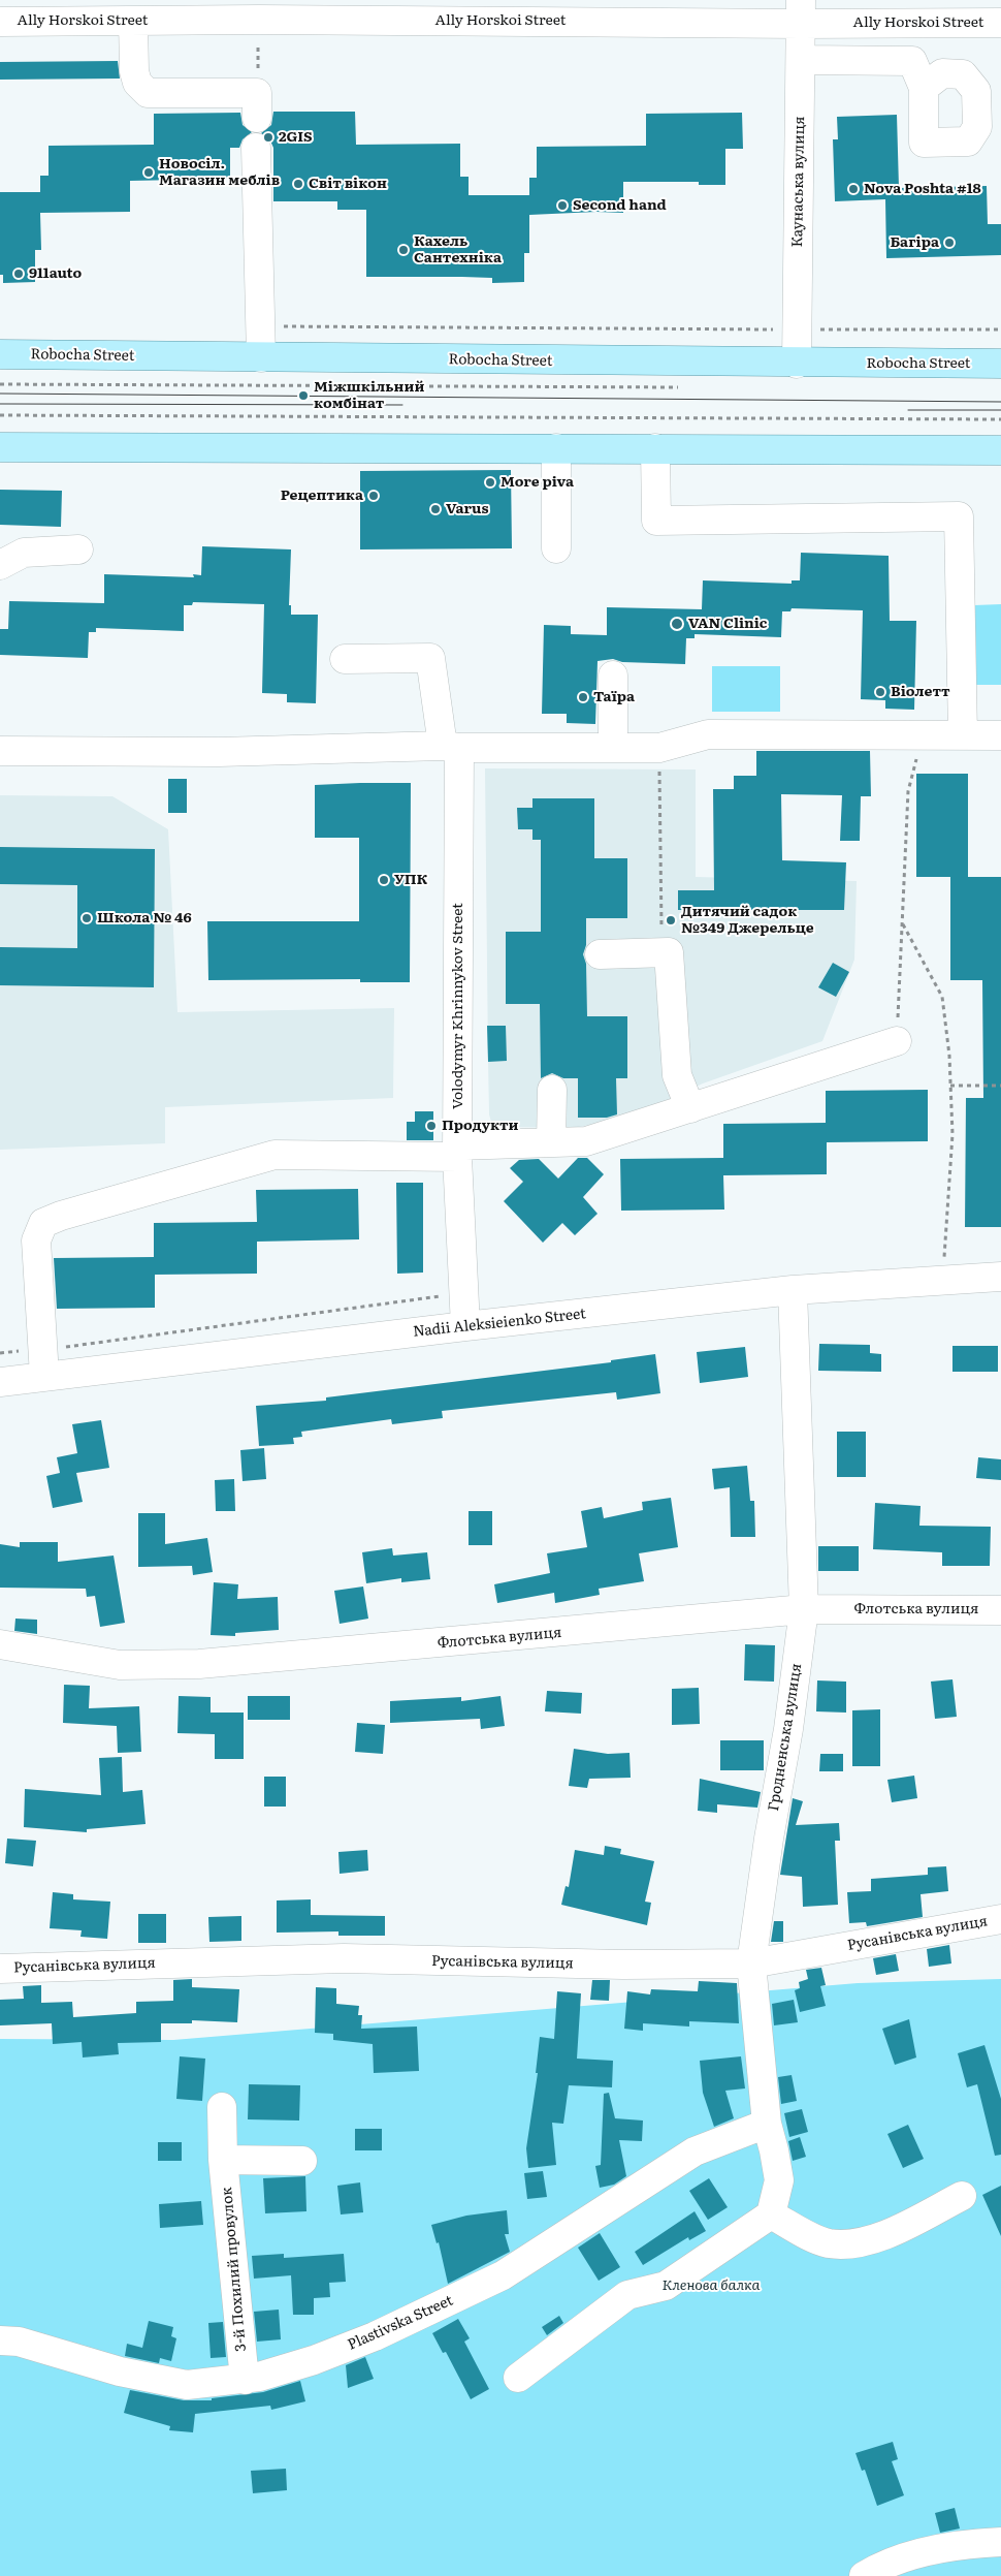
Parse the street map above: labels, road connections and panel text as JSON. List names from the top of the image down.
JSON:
{
  "streets": {
    "main road": ["Robocha Street"],
    "street": [
      "Ally Horskoi Street",
      "Каунаська вулиця",
      "Volodymyr Khrinnykov Street",
      "Nadii Aleksieienko Street",
      "Флотська вулиця",
      "Гродненська вулиця",
      "Русанівська вулиця",
      "3-й Похилий провулок",
      "Plastivska Street"
    ]
  },
  "crossings": [
    ["Ally Horskoi Street", "Каунаська вулиця"],
    ["Каунаська вулиця", "Robocha Street"],
    ["Volodymyr Khrinnykov Street", "Nadii Aleksieienko Street"],
    ["Nadii Aleksieienko Street", "Гродненська вулиця"],
    ["Флотська вулиця", "Гродненська вулиця"],
    ["Гродненська вулиця", "Русанівська вулиця"],
    ["Гродненська вулиця", "Plastivska Street"],
    ["3-й Похилий провулок", "Plastivska Street"]
  ],
  "parks": ["Кленова балка"],
  "places": [
    "2GIS",
    "Новосіл. Магазин меблів",
    "Світ вікон",
    "Nova Poshta #18",
    "Second hand",
    "Багіра",
    "Кахель Сантехніка",
    "911auto",
    "Міжшкільний комбінат",
    "More piva",
    "Рецептика",
    "Varus",
    "VAN Clinic",
    "Віолетт",
    "Таїра",
    "УПК",
    "Школа № 46",
    "Дитячий садок №349 Джерельце",
    "Продукти"
  ]
}
